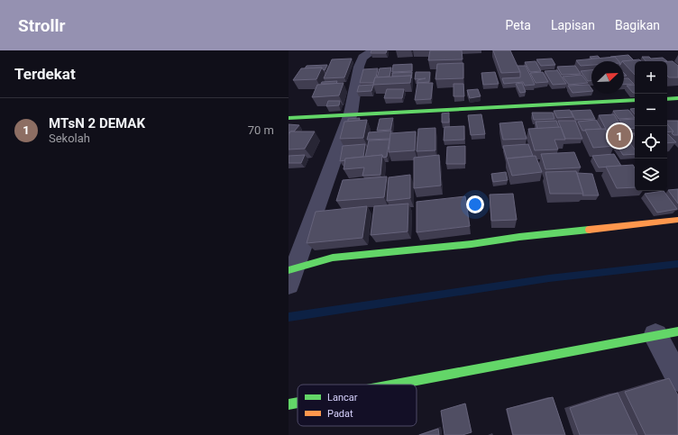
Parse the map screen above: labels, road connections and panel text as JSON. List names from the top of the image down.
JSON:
{
  "legend": ["Lancar", "Padat"],
  "north": "top right",
  "page": {
    "header": "Strollr",
    "nav": ["Peta", "Lapisan", "Bagikan"],
    "heading": "Terdekat",
    "map_buttons": ["+", "−"],
    "list": [
      {
        "mark": "1",
        "name": "MTsN 2 DEMAK",
        "note": "Sekolah",
        "value": "70 m"
      }
    ],
    "pins": "1"
  }
}
